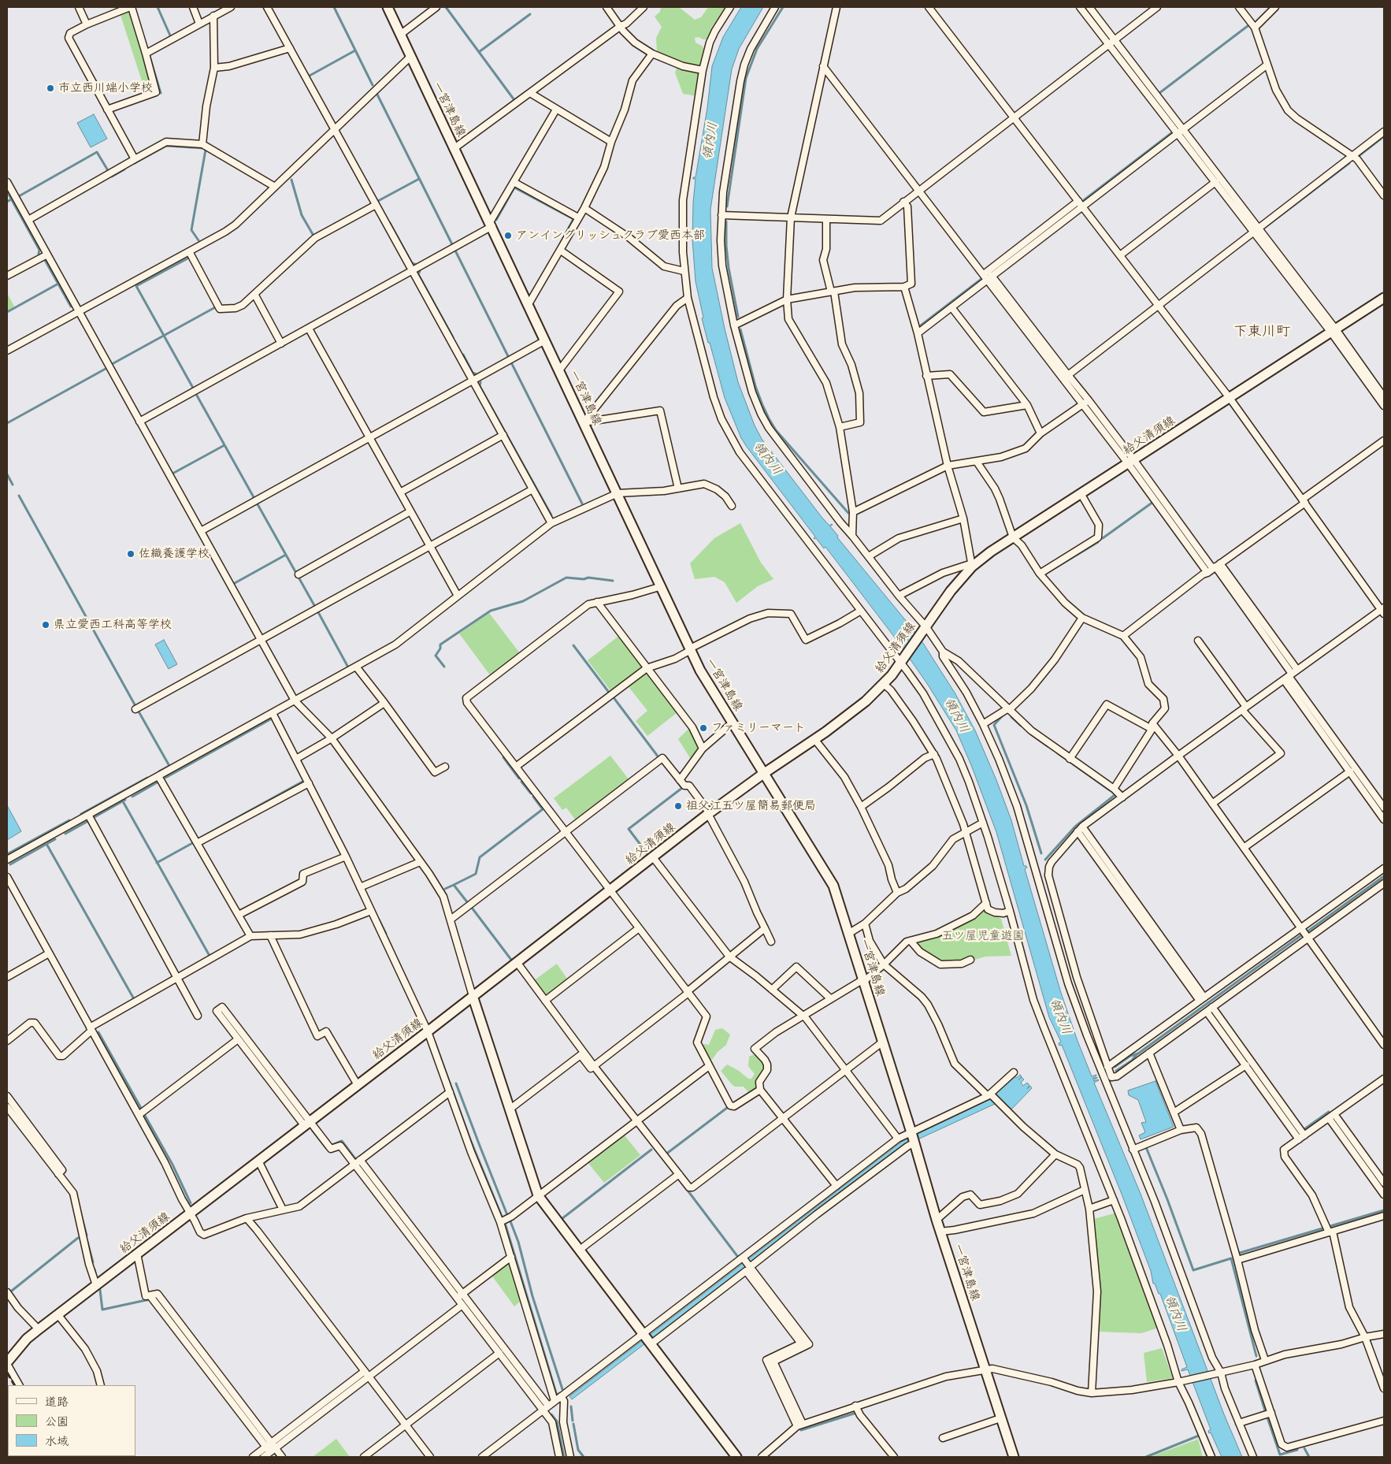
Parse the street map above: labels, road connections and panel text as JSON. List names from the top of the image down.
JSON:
{
  "streets": {
    "main road": ["一宮津島線", "給父清須線"]
  },
  "crossings": [
    ["一宮津島線", "給父清須線"]
  ],
  "districts": ["下東川町"],
  "water": ["領内川"],
  "parks": ["五ツ屋児童遊園"],
  "places": [
    "市立西川端小学校",
    "アンイングリッシュクラブ愛西本部",
    "佐織養護学校",
    "県立愛西工科高等学校",
    "ファミリーマート",
    "祖父江五ツ屋簡易郵便局"
  ],
  "legend": ["道路", "公園", "水域"]
}
